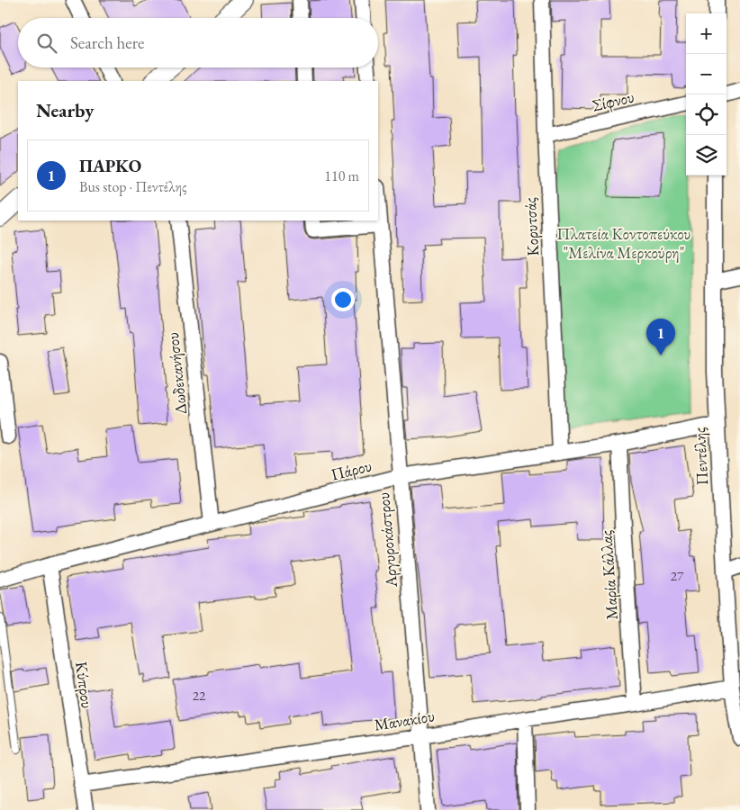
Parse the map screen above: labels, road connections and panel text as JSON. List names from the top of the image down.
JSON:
{
  "streets": {
    "street": [
      "Σίφνου",
      "Κορυτσάς",
      "Δωδεκανήσου",
      "Πεντέλης",
      "Πάρου",
      "Αργυροκάστρου",
      "Μαρία Κάλλας",
      "Κύπρου",
      "Μανακίου"
    ]
  },
  "crossings": [
    ["Σίφνου", "Κορυτσάς"],
    ["Κορυτσάς", "Πάρου"],
    ["Δωδεκανήσου", "Πάρου"],
    ["Πεντέλης", "Πάρου"],
    ["Πεντέλης", "Μανακίου"],
    ["Πάρου", "Αργυροκάστρου"],
    ["Πάρου", "Μαρία Κάλλας"],
    ["Πάρου", "Κύπρου"],
    ["Αργυροκάστρου", "Μανακίου"],
    ["Μαρία Κάλλας", "Μανακίου"],
    ["Κύπρου", "Μανακίου"]
  ],
  "parks": ["Πλατεία Κοντοπεύκου \"Μελίνα Μερκούρη\""],
  "house_numbers": ["27", "22"],
  "page": {
    "map_buttons": ["+", "−"],
    "search": "Search here",
    "heading": "Nearby",
    "list": [
      {
        "mark": "1",
        "name": "ΠΑΡΚΟ",
        "note": "Bus stop · Πεντέλης",
        "value": "110 m"
      }
    ],
    "pins": "1"
  }
}
